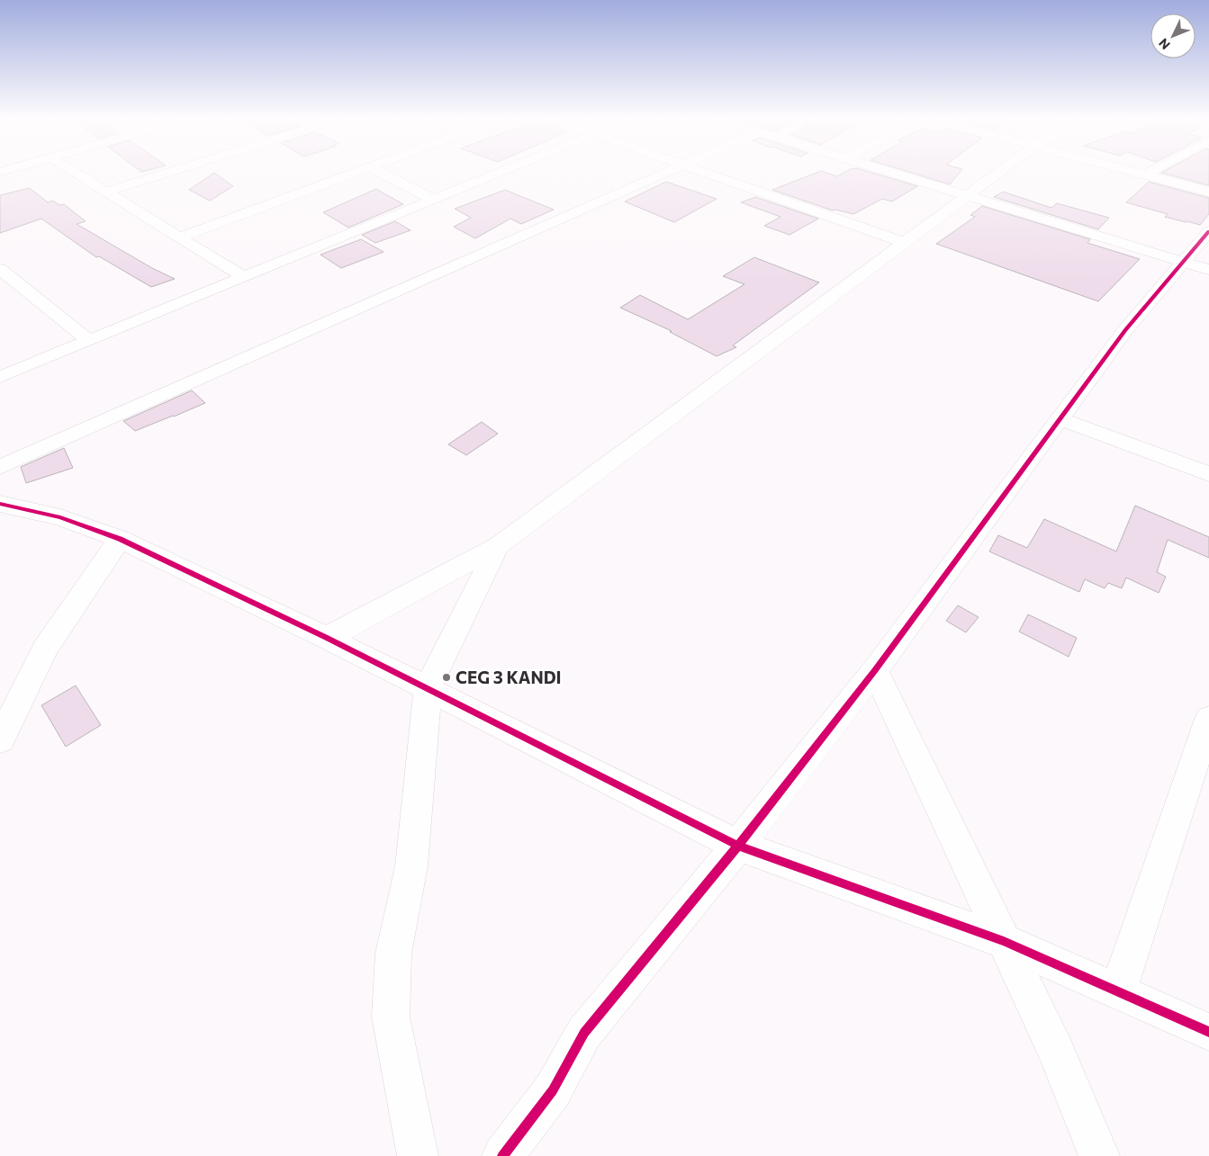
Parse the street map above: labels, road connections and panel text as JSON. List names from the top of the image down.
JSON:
{
  "places": ["CEG 3 KANDI"],
  "north": "bottom left"
}
